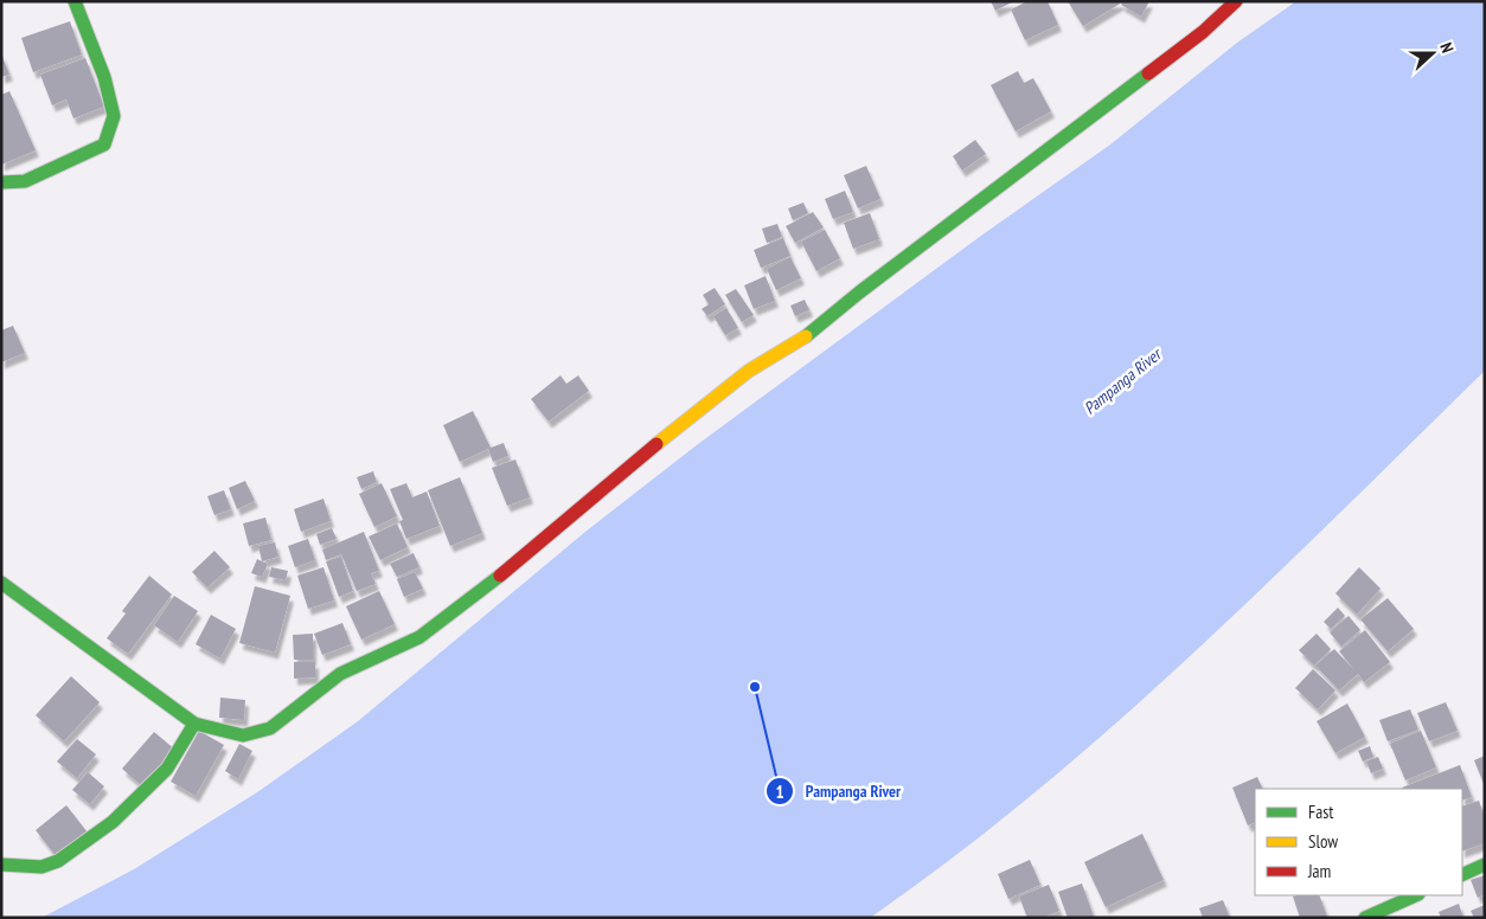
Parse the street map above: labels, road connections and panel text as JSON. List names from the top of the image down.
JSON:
{
  "water": ["Pampanga River"],
  "places": ["Pampanga River"],
  "legend": ["Fast", "Slow", "Jam"],
  "north": "right"
}
